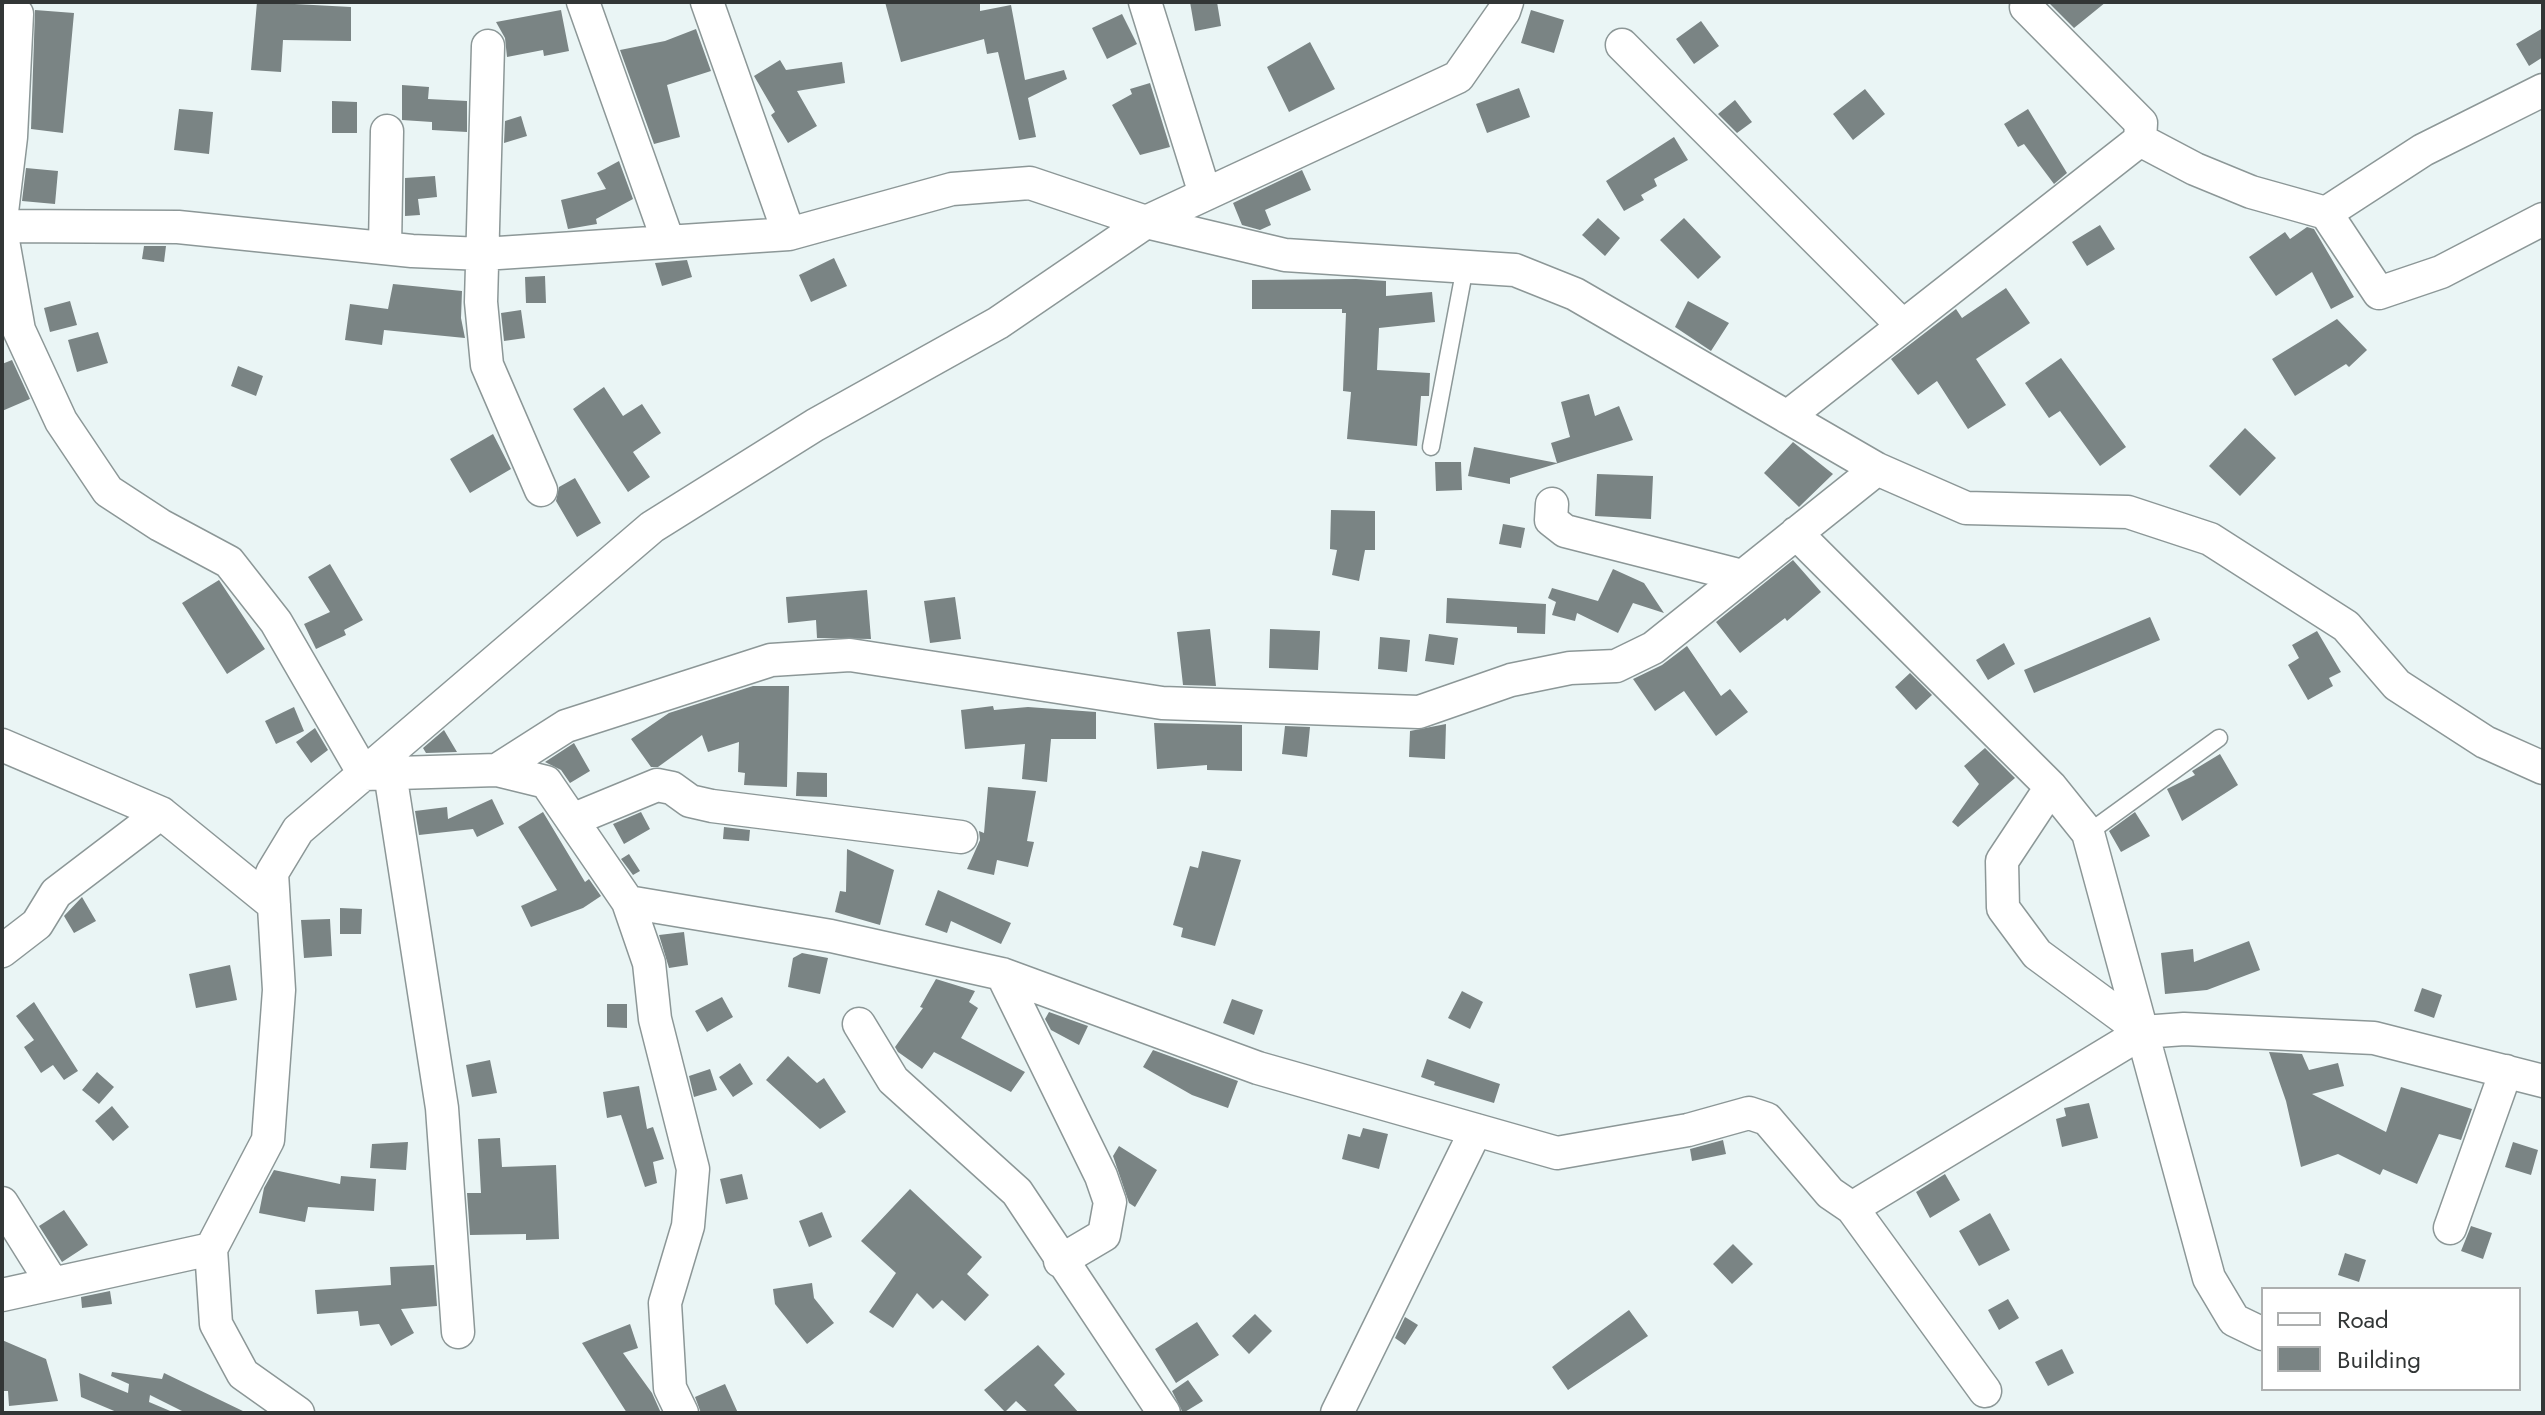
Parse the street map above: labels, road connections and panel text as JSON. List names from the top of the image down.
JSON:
{
  "legend": ["Road", "Building"]
}
